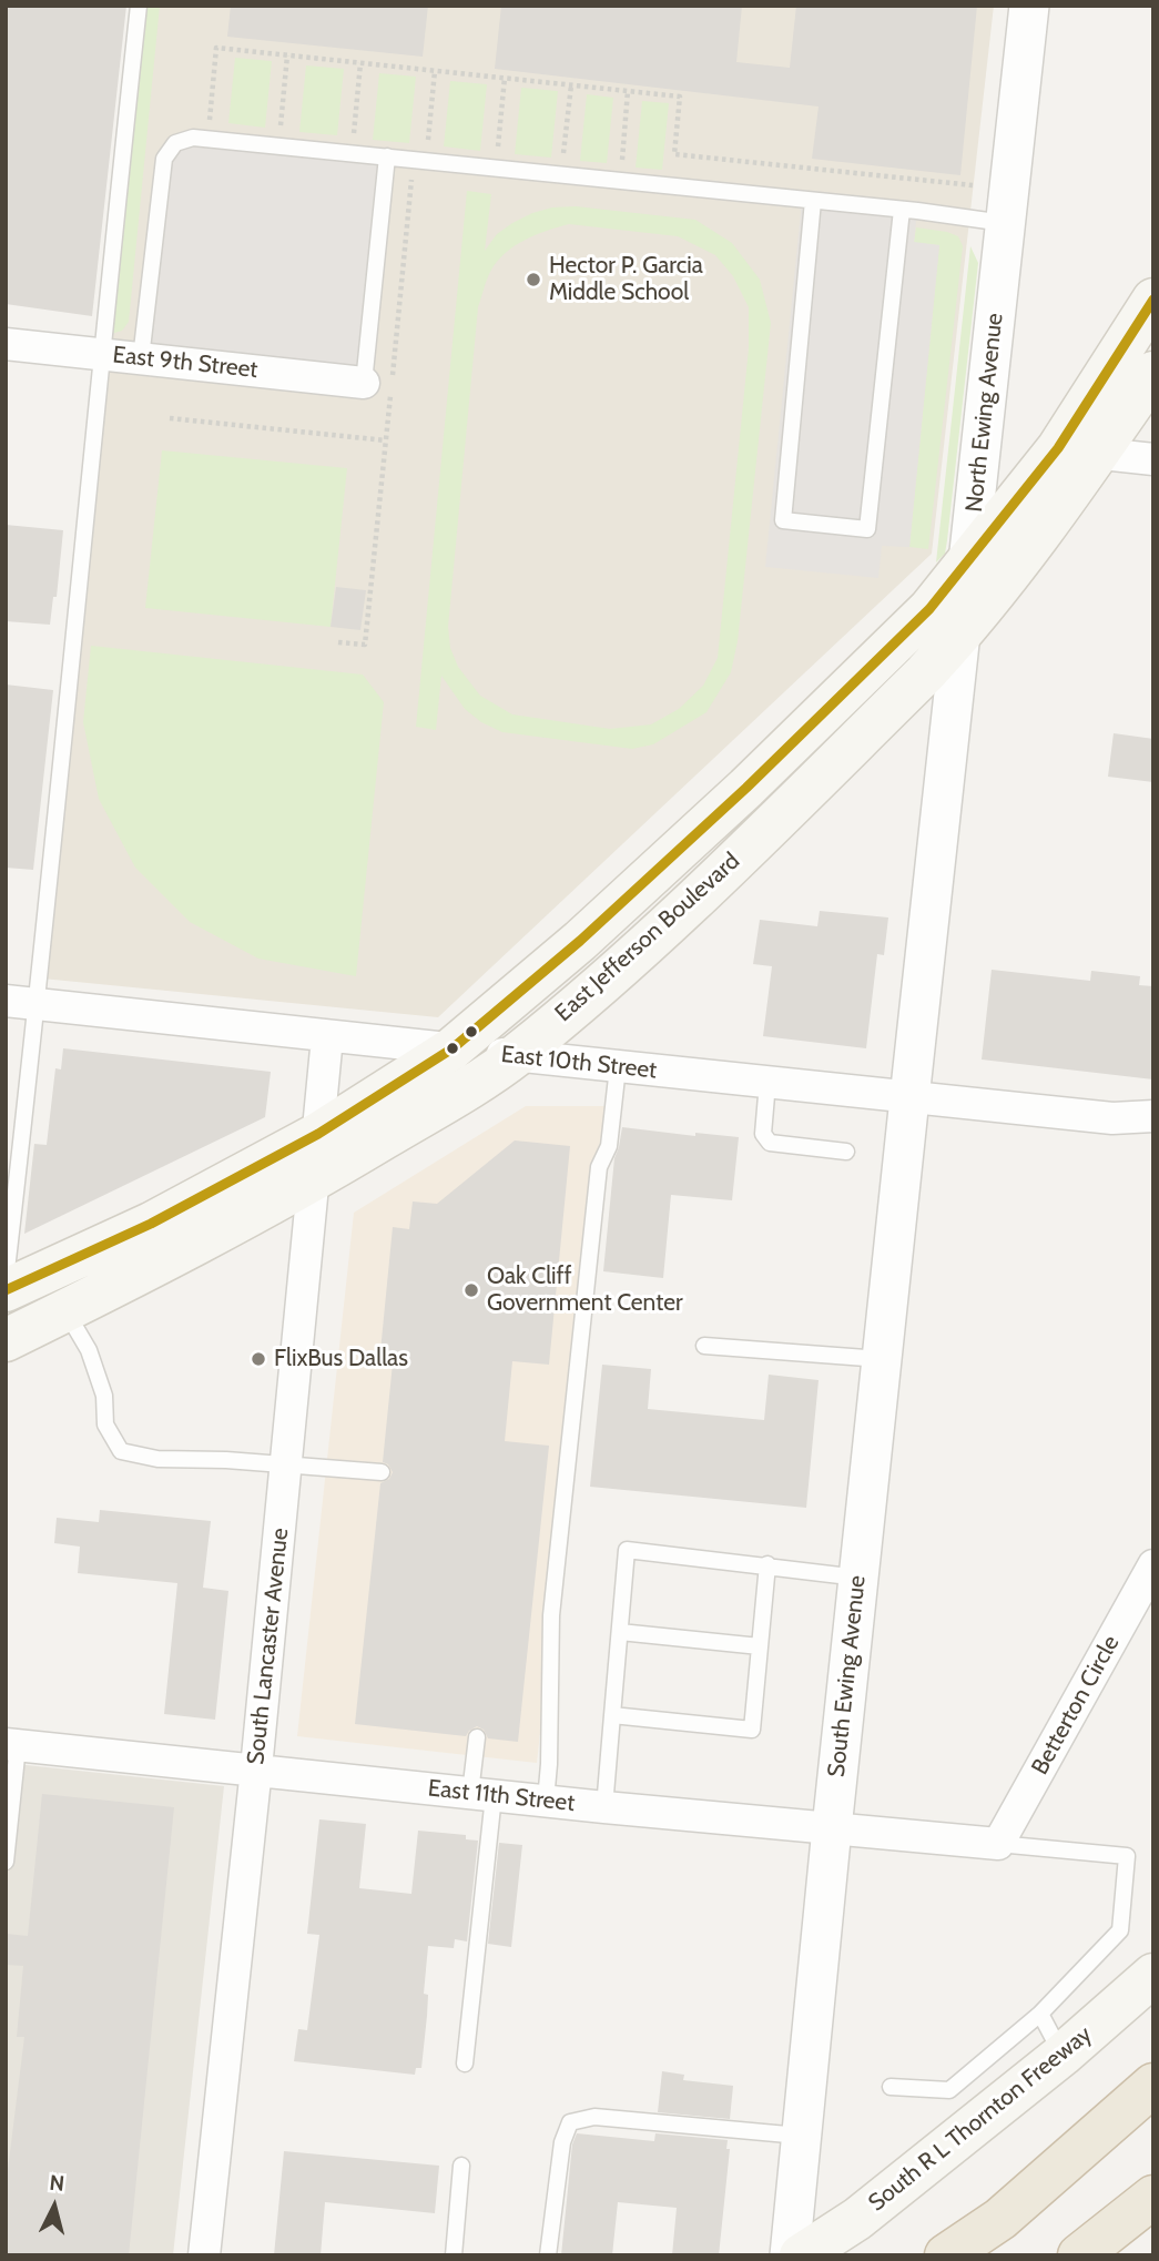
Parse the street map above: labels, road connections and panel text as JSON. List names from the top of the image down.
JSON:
{
  "streets": {
    "main road": ["East Jefferson Boulevard", "South R L Thornton Freeway"],
    "street": [
      "East 9th Street",
      "North Ewing Avenue",
      "East 10th Street",
      "South Lancaster Avenue",
      "South Ewing Avenue",
      "Betterton Circle",
      "East 11th Street"
    ]
  },
  "crossings": [
    ["North Ewing Avenue", "East Jefferson Boulevard"],
    ["North Ewing Avenue", "East 10th Street"],
    ["North Ewing Avenue", "South Ewing Avenue"],
    ["East Jefferson Boulevard", "East 10th Street"],
    ["East Jefferson Boulevard", "South Lancaster Avenue"],
    ["East 10th Street", "South Lancaster Avenue"],
    ["East 10th Street", "South Ewing Avenue"],
    ["South Lancaster Avenue", "East 11th Street"],
    ["South Ewing Avenue", "East 11th Street"],
    ["Betterton Circle", "East 11th Street"]
  ],
  "places": ["Hector P. Garcia Middle School", "Oak Cliff Government Center", "FlixBus Dallas"],
  "north": "top"
}
